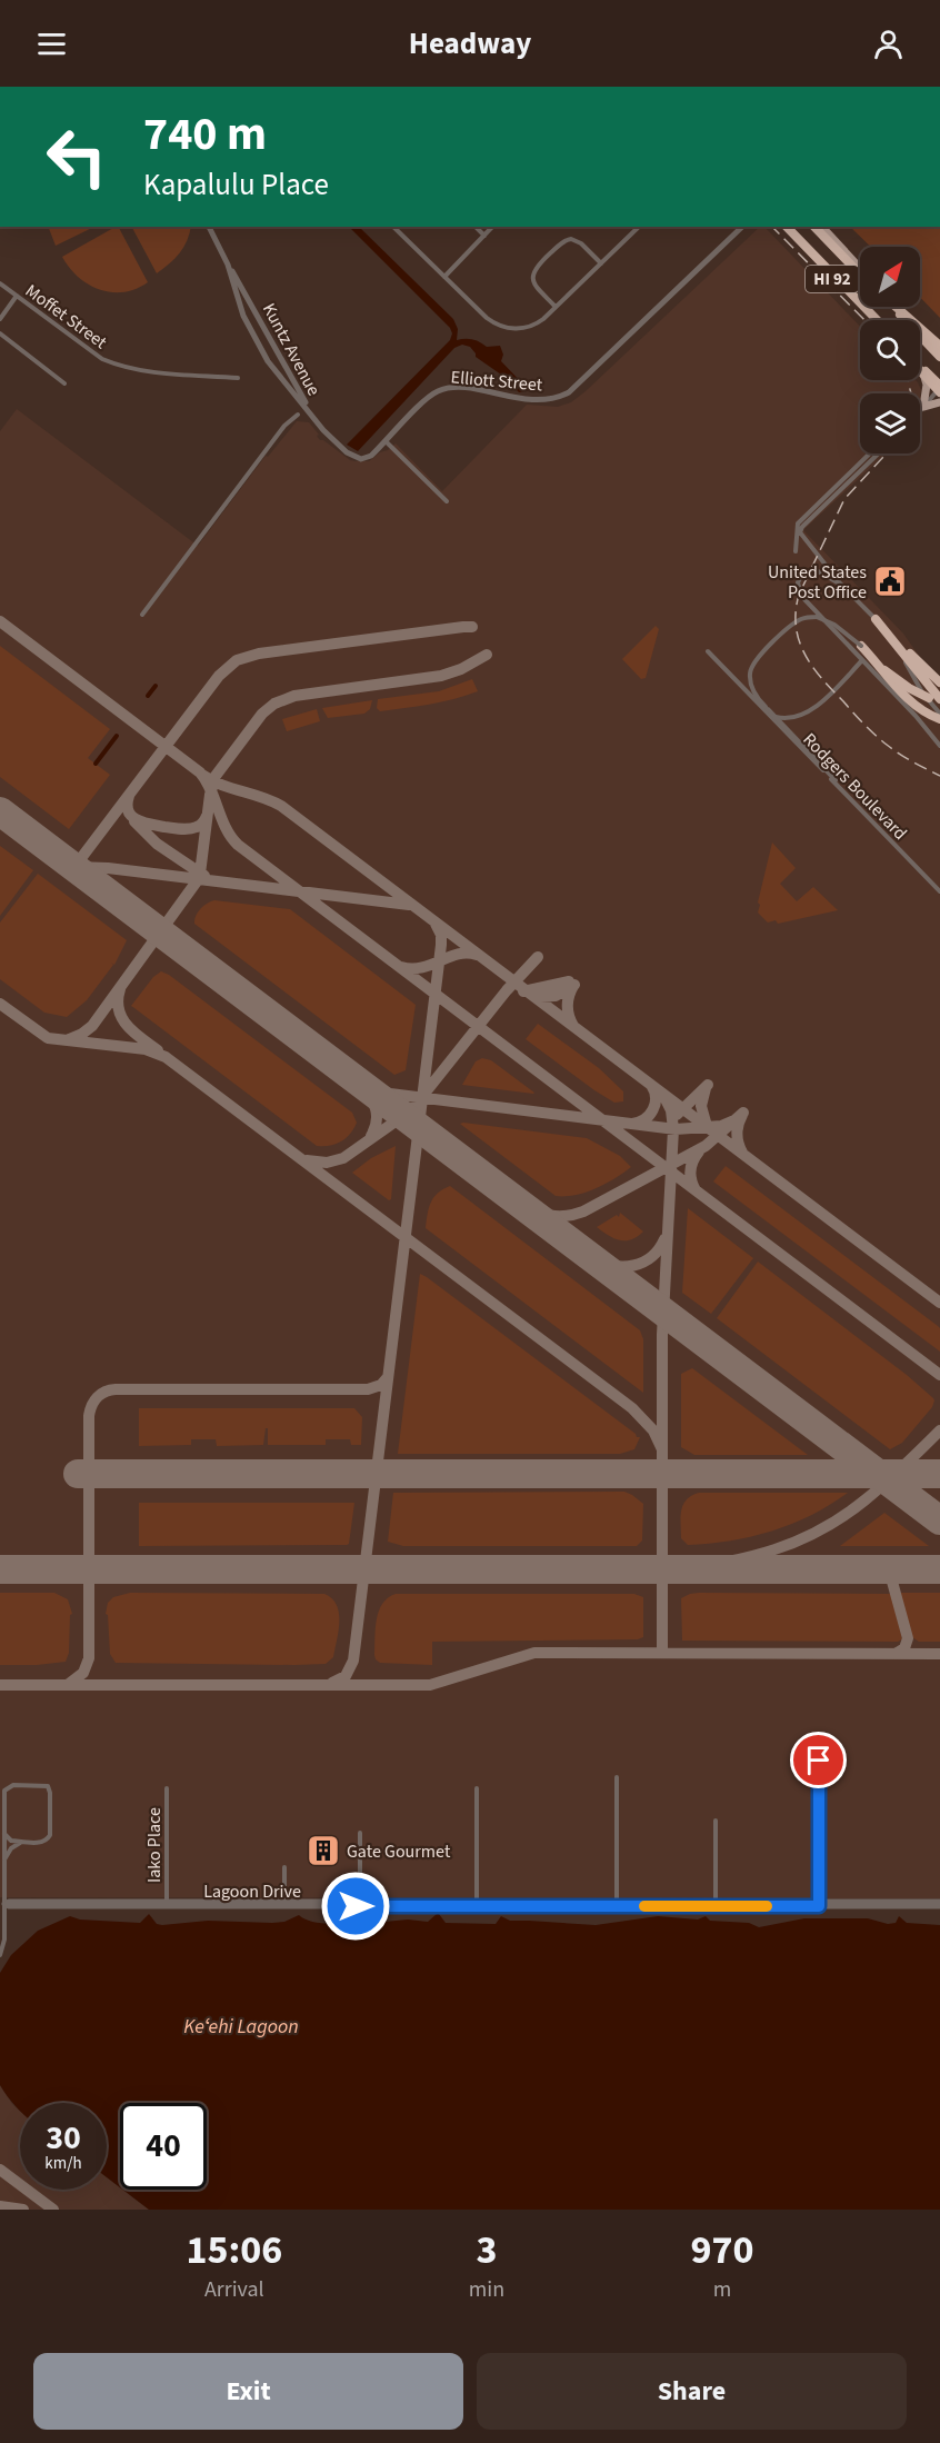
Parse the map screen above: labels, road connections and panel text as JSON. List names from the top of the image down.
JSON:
{
  "streets": {
    "main road": ["HI 92"],
    "street": [
      "Moffet Street",
      "Kuntz Avenue",
      "Elliott Street",
      "Rodgers Boulevard",
      "Iako Place",
      "Lagoon Drive"
    ]
  },
  "crossings": [
    ["Kuntz Avenue", "Elliott Street"],
    ["Iako Place", "Lagoon Drive"]
  ],
  "water": ["Keʻehi Lagoon"],
  "places": {
    "public building": ["United States Post Office"],
    "building": ["Gate Gourmet"]
  },
  "north": "top right",
  "page": {
    "header": "Headway",
    "turn": ["740 m", "Kapalulu Place"],
    "speed": "30 km/h",
    "limit": "40",
    "eta": [
      "15:06",
      "Arrival",
      "3",
      "min",
      "970",
      "m"
    ],
    "buttons": ["Exit", "Share"]
  }
}
